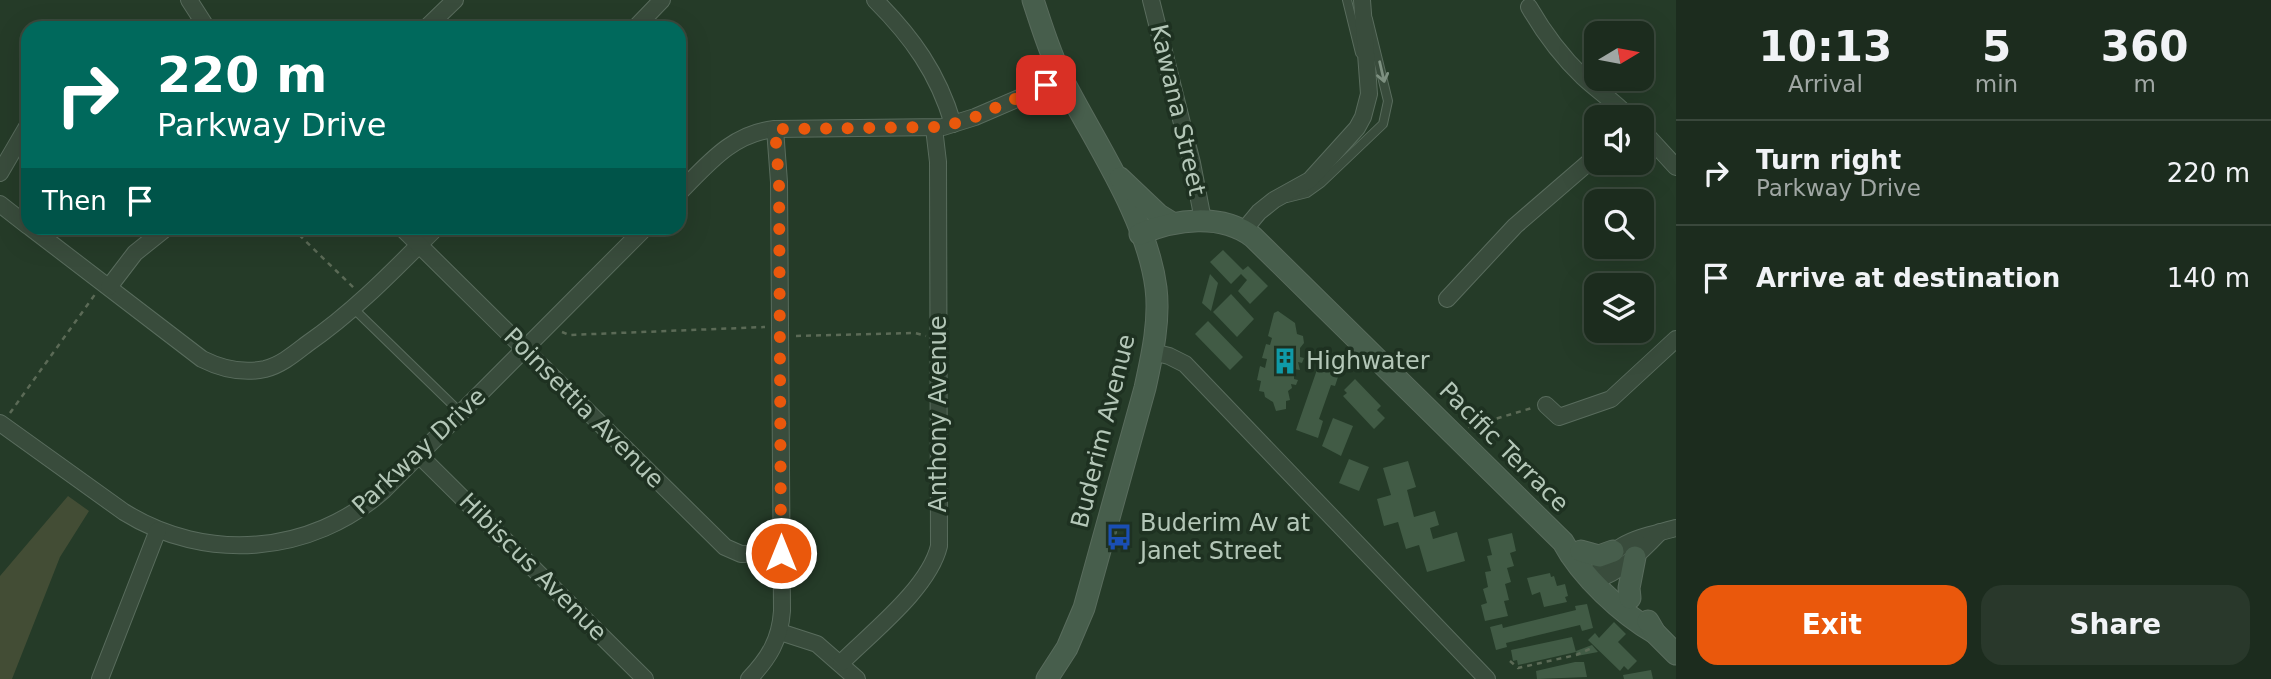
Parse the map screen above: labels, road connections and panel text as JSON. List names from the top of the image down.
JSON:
{
  "streets": {
    "street": [
      "Kawana Street",
      "Poinsettia Avenue",
      "Anthony Avenue",
      "Buderim Avenue",
      "Pacific Terrace",
      "Parkway Drive",
      "Hibiscus Avenue"
    ]
  },
  "crossings": [
    ["Kawana Street", "Pacific Terrace"],
    ["Poinsettia Avenue", "Parkway Drive"],
    ["Buderim Avenue", "Pacific Terrace"],
    ["Parkway Drive", "Hibiscus Avenue"]
  ],
  "places": {
    "building": ["Highwater"],
    "bus stop": ["Buderim Av at Janet Street"]
  },
  "north": "right",
  "page": {
    "eta": [
      "10:13",
      "Arrival",
      "5",
      "min",
      "360",
      "m"
    ],
    "turn": ["220 m", "Parkway Drive"],
    "list": [
      {
        "name": "Turn right",
        "note": "Parkway Drive",
        "value": "220 m"
      },
      {
        "name": "Arrive at destination",
        "value": "140 m"
      }
    ],
    "then": "Then",
    "buttons": ["Exit", "Share"]
  }
}
